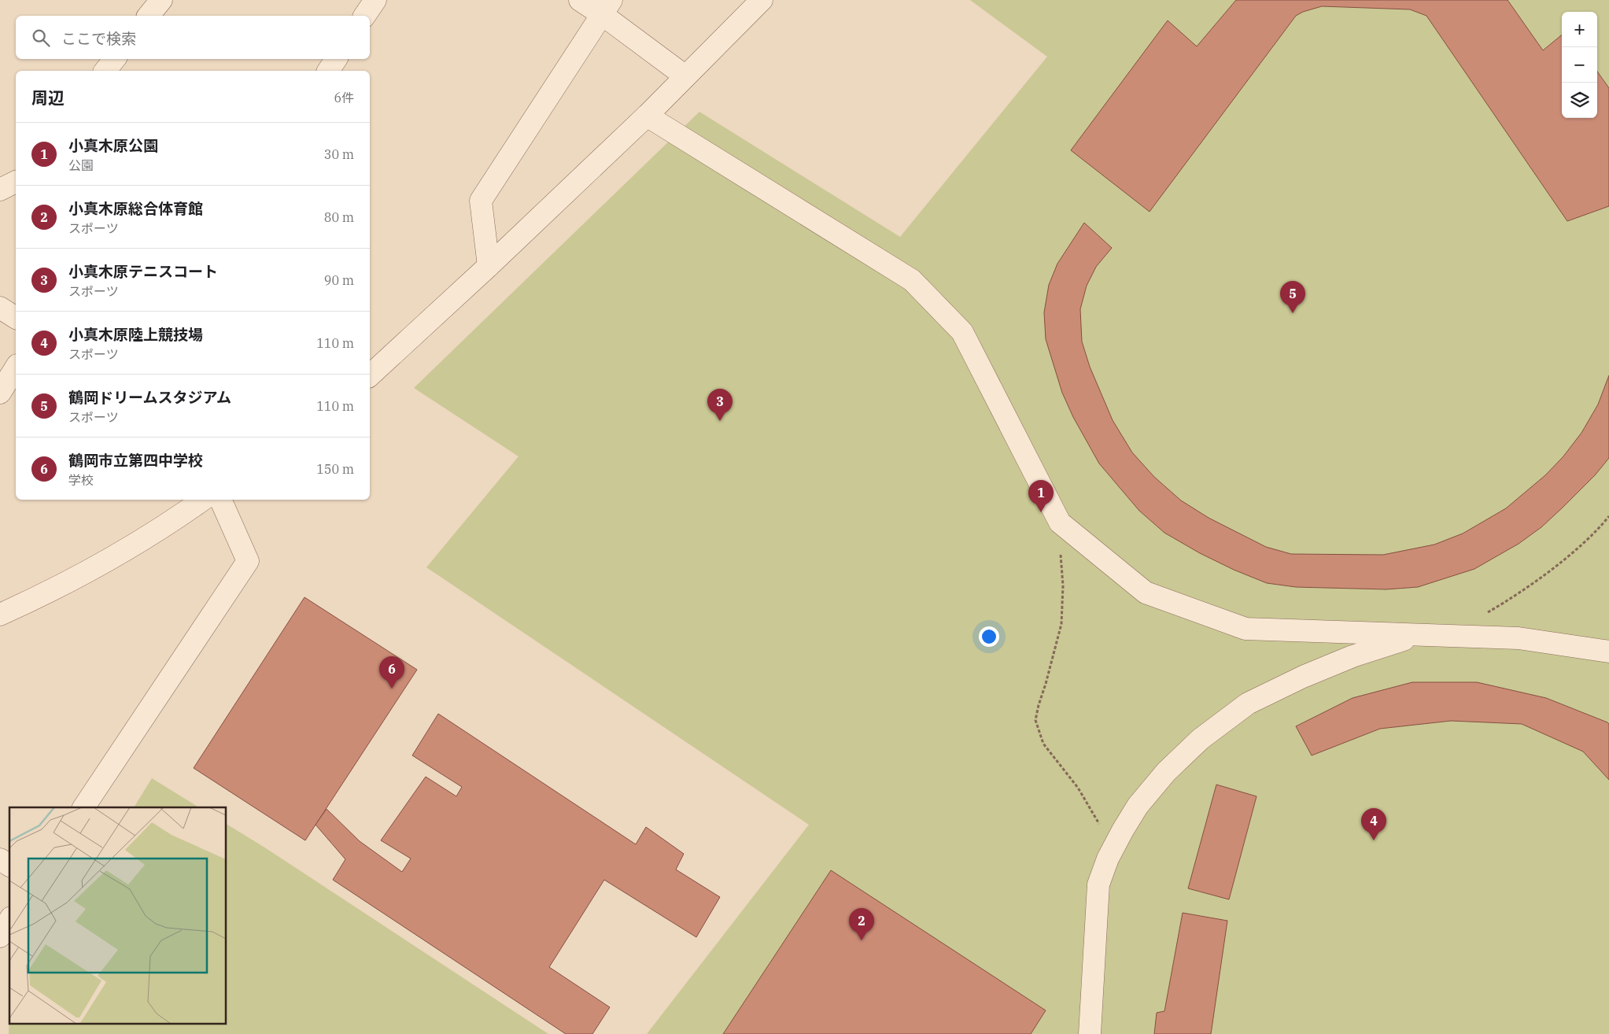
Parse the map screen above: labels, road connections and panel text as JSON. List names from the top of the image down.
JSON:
{
  "page": {
    "map_buttons": ["+", "−"],
    "search": "ここで検索",
    "heading": ["周辺", "6件"],
    "list": [
      {
        "mark": "1",
        "name": "小真木原公園",
        "note": "公園",
        "value": "30 m"
      },
      {
        "mark": "2",
        "name": "小真木原総合体育館",
        "note": "スポーツ",
        "value": "80 m"
      },
      {
        "mark": "3",
        "name": "小真木原テニスコート",
        "note": "スポーツ",
        "value": "90 m"
      },
      {
        "mark": "4",
        "name": "小真木原陸上競技場",
        "note": "スポーツ",
        "value": "110 m"
      },
      {
        "mark": "5",
        "name": "鶴岡ドリームスタジアム",
        "note": "スポーツ",
        "value": "110 m"
      },
      {
        "mark": "6",
        "name": "鶴岡市立第四中学校",
        "note": "学校",
        "value": "150 m"
      }
    ],
    "pins": [
      "5",
      "3",
      "1",
      "6",
      "4",
      "2"
    ]
  }
}
